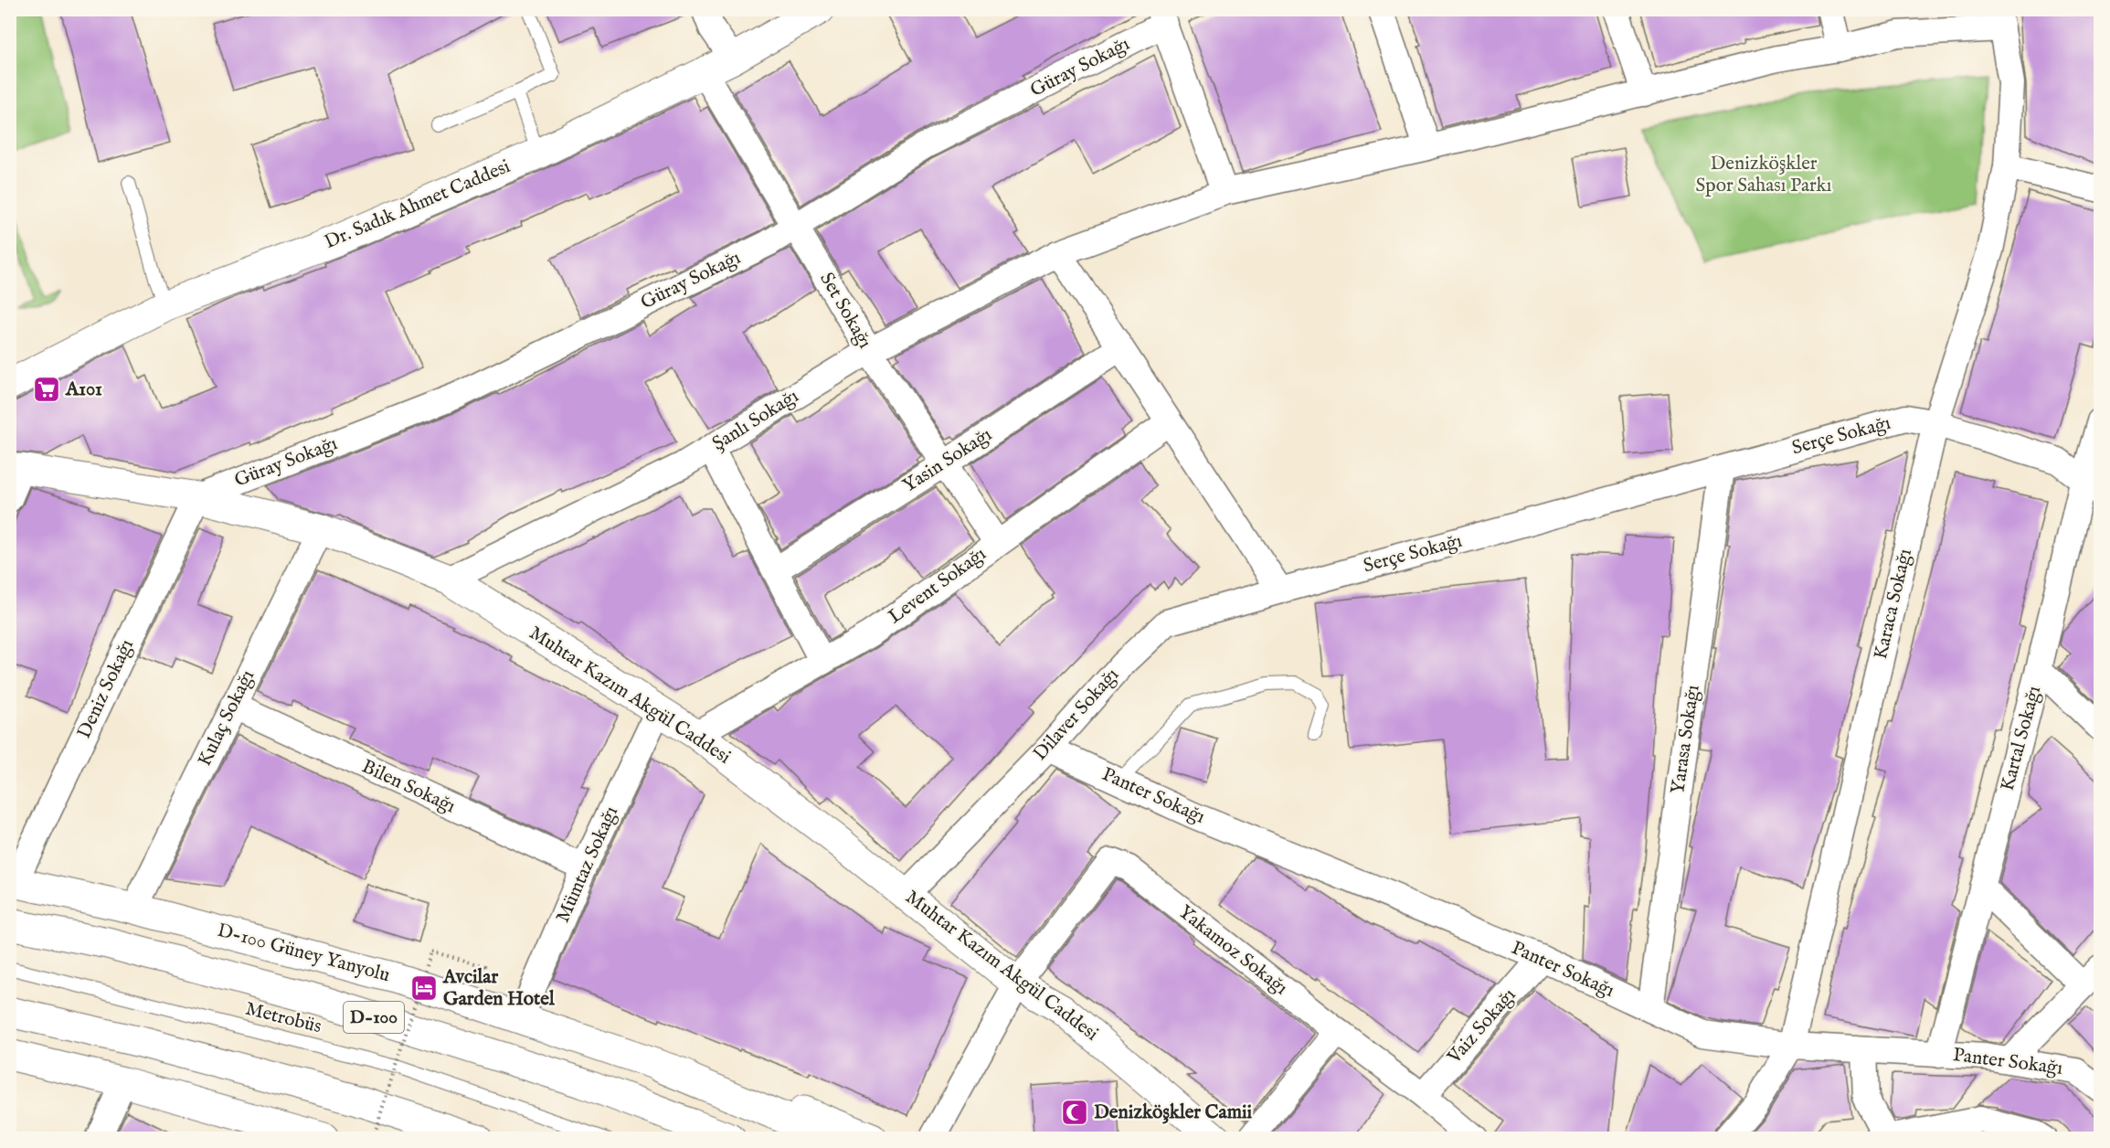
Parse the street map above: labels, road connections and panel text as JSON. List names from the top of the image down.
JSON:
{
  "streets": {
    "main road": [
      "Dr. Sadık Ahmet Caddesi",
      "Muhtar Kazım Akgül Caddesi",
      "D-100 Güney Yanyolu",
      "D-100"
    ],
    "street": [
      "Güray Sokağı",
      "Set Sokağı",
      "Şanlı Sokağı",
      "Serçe Sokağı",
      "Yasin Sokağı",
      "Levent Sokağı",
      "Karaca Sokağı",
      "Deniz Sokağı",
      "Dilaver Sokağı",
      "Kulaç Sokağı",
      "Kartal Sokağı",
      "Yarasa Sokağı",
      "Bilen Sokağı",
      "Panter Sokağı",
      "Mümtaz Sokağı",
      "Yakamoz Sokağı",
      "Vaiz Sokağı"
    ],
    "lane": ["Metrobüs"]
  },
  "crossings": [
    ["Güray Sokağı", "Set Sokağı"],
    ["Güray Sokağı", "Deniz Sokağı"],
    ["Güray Sokağı", "Muhtar Kazım Akgül Caddesi"],
    ["Dr. Sadık Ahmet Caddesi", "Set Sokağı"],
    ["Set Sokağı", "Şanlı Sokağı"],
    ["Set Sokağı", "Yasin Sokağı"],
    ["Set Sokağı", "Levent Sokağı"],
    ["Şanlı Sokağı", "Karaca Sokağı"],
    ["Şanlı Sokağı", "Muhtar Kazım Akgül Caddesi"],
    ["Serçe Sokağı", "Karaca Sokağı"],
    ["Serçe Sokağı", "Dilaver Sokağı"],
    ["Serçe Sokağı", "Kartal Sokağı"],
    ["Serçe Sokağı", "Yarasa Sokağı"],
    ["Levent Sokağı", "Muhtar Kazım Akgül Caddesi"],
    ["Karaca Sokağı", "Panter Sokağı"],
    ["Deniz Sokağı", "Muhtar Kazım Akgül Caddesi"],
    ["Deniz Sokağı", "D-100 Güney Yanyolu"],
    ["Muhtar Kazım Akgül Caddesi", "Dilaver Sokağı"],
    ["Muhtar Kazım Akgül Caddesi", "Kulaç Sokağı"],
    ["Muhtar Kazım Akgül Caddesi", "Mümtaz Sokağı"],
    ["Muhtar Kazım Akgül Caddesi", "Yakamoz Sokağı"],
    ["Dilaver Sokağı", "Panter Sokağı"],
    ["Kulaç Sokağı", "Bilen Sokağı"],
    ["Kulaç Sokağı", "D-100 Güney Yanyolu"],
    ["Kartal Sokağı", "Panter Sokağı"],
    ["Yarasa Sokağı", "Panter Sokağı"],
    ["Bilen Sokağı", "Mümtaz Sokağı"],
    ["Panter Sokağı", "Vaiz Sokağı"],
    ["Mümtaz Sokağı", "D-100 Güney Yanyolu"],
    ["Yakamoz Sokağı", "Vaiz Sokağı"]
  ],
  "parks": ["Denizköşkler Spor Sahası Parkı"],
  "places": {
    "supermarket": ["A101"],
    "hotel": ["Avcilar Garden Hotel"],
    "mosque": ["Denizköşkler Camii"]
  }
}
